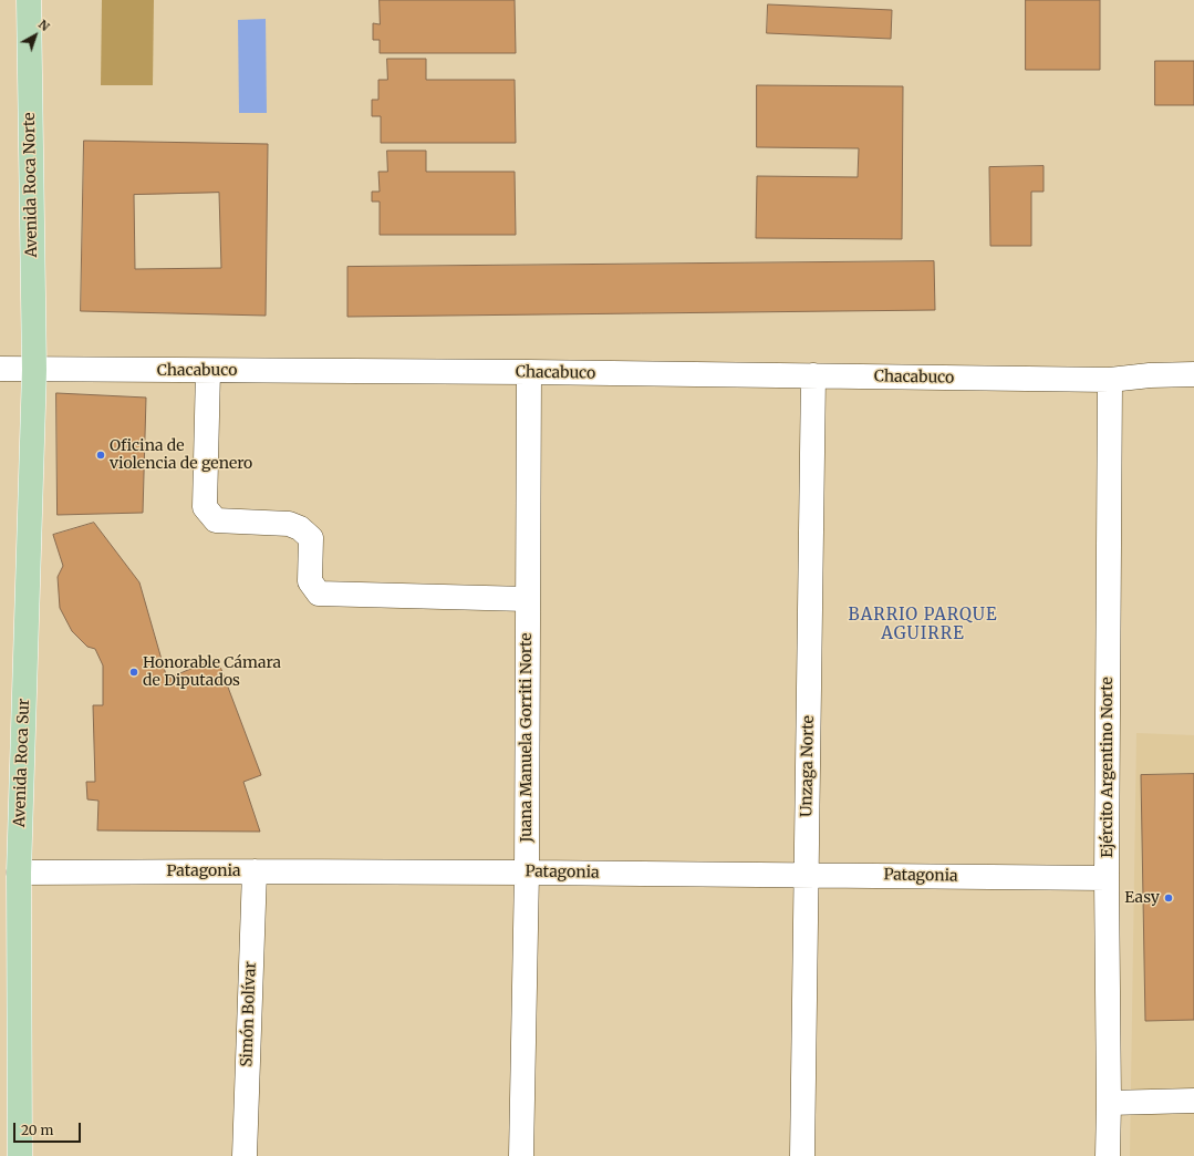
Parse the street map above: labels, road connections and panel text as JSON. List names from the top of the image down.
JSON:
{
  "streets": {
    "main road": ["Avenida Roca Norte", "Avenida Roca Sur"],
    "street": [
      "Chacabuco",
      "Juana Manuela Gorriti Norte",
      "Unzaga Norte",
      "Ejército Argentino Norte",
      "Patagonia",
      "Simón Bolívar"
    ]
  },
  "crossings": [
    ["Avenida Roca Norte", "Chacabuco"],
    ["Avenida Roca Norte", "Avenida Roca Sur"],
    ["Chacabuco", "Juana Manuela Gorriti Norte"],
    ["Chacabuco", "Avenida Roca Sur"],
    ["Chacabuco", "Unzaga Norte"],
    ["Chacabuco", "Ejército Argentino Norte"],
    ["Juana Manuela Gorriti Norte", "Patagonia"],
    ["Avenida Roca Sur", "Patagonia"],
    ["Unzaga Norte", "Patagonia"],
    ["Ejército Argentino Norte", "Patagonia"],
    ["Patagonia", "Simón Bolívar"]
  ],
  "districts": ["BARRIO PARQUE AGUIRRE"],
  "places": ["Oficina de violencia de genero", "Honorable Cámara de Diputados", "Easy"],
  "scale_bar": "20 m",
  "north": "top right"
}
